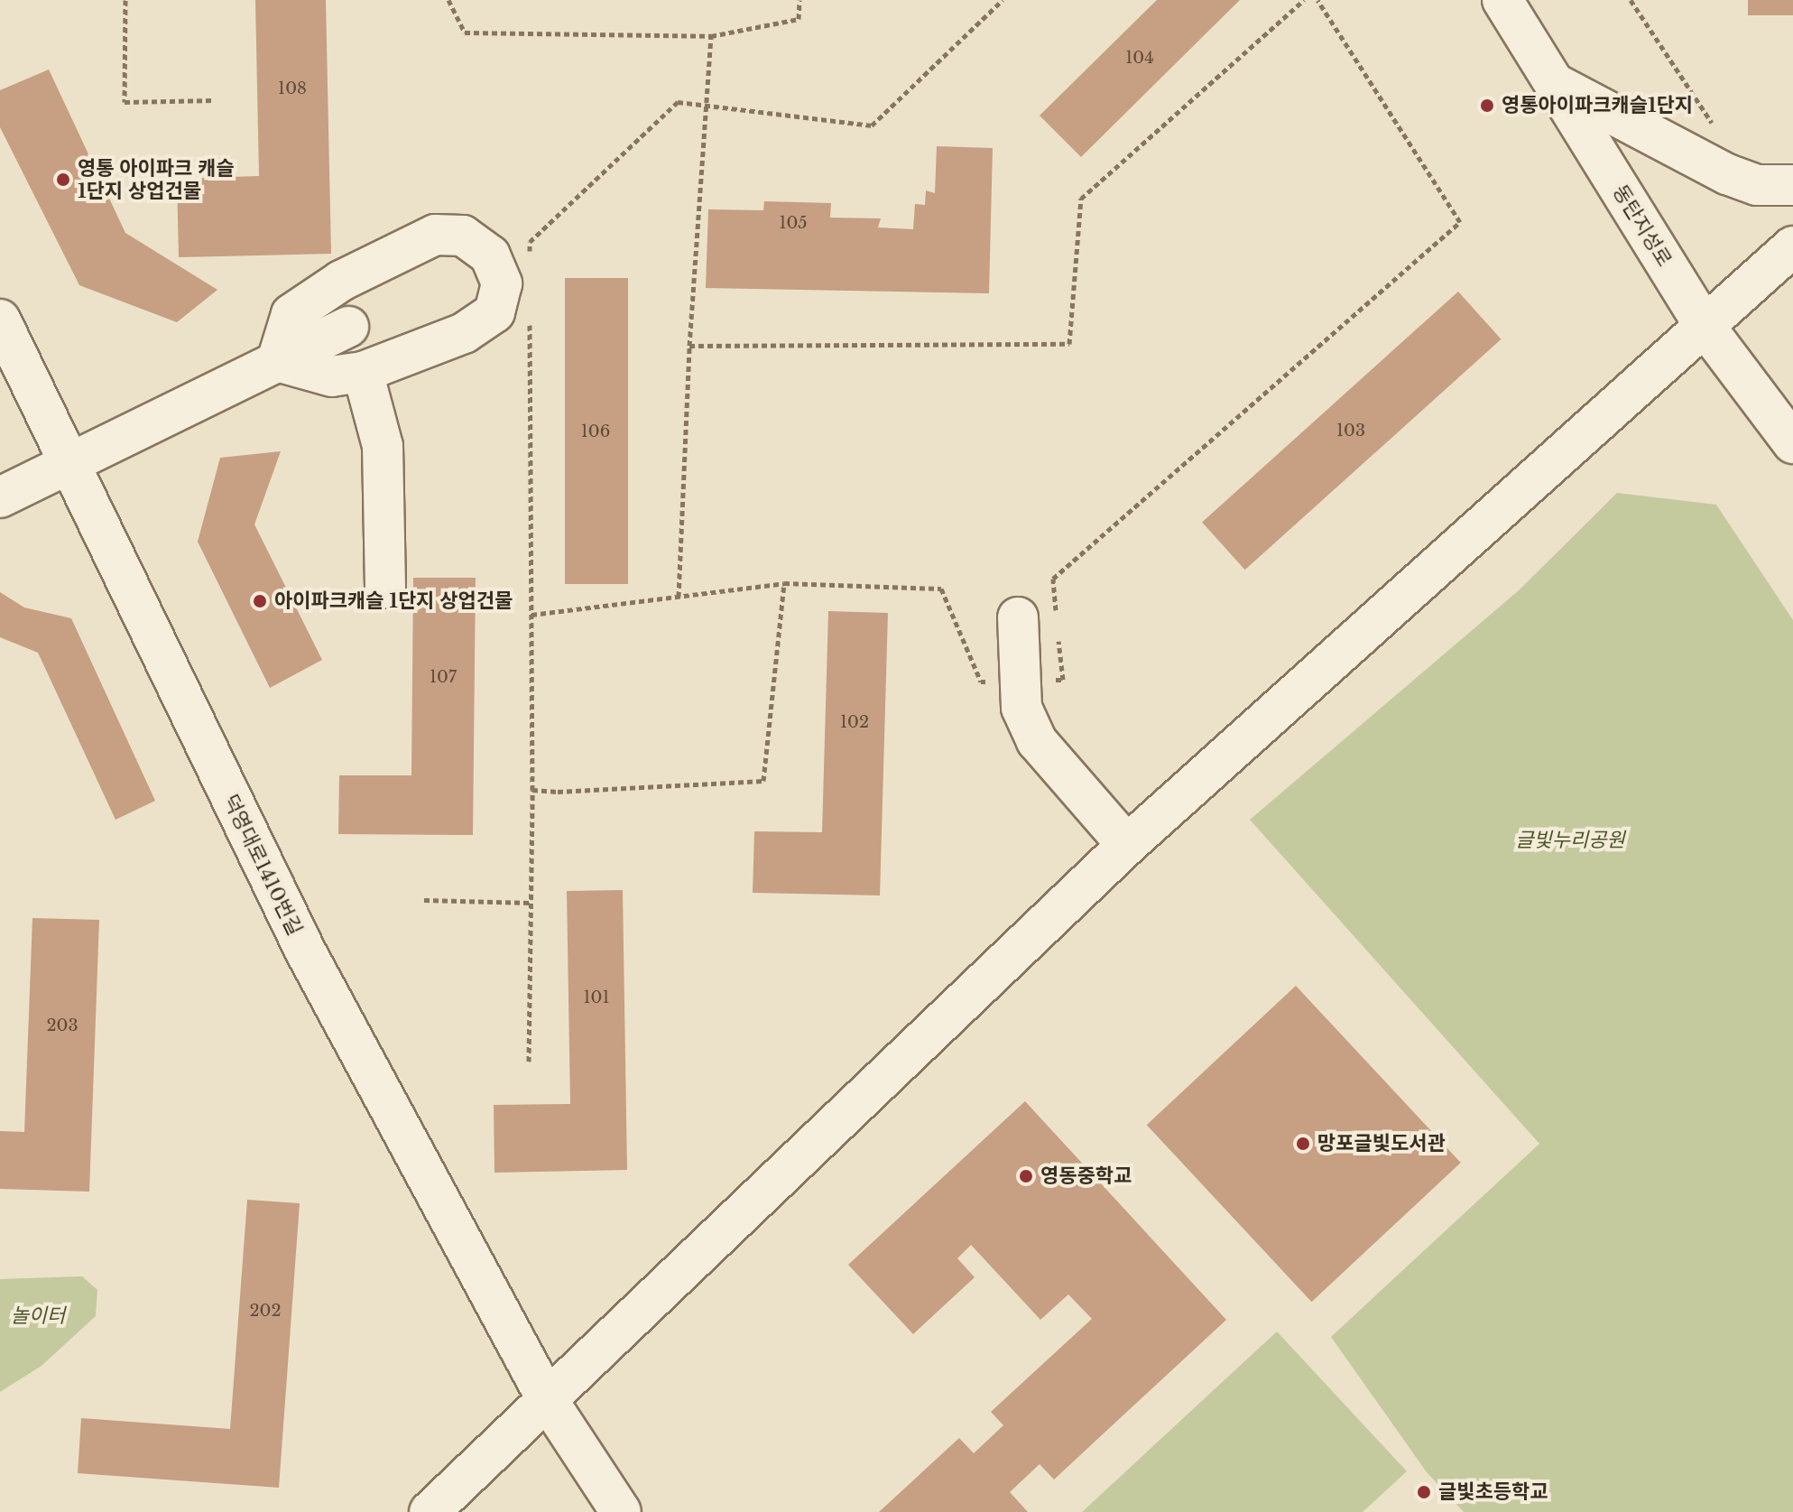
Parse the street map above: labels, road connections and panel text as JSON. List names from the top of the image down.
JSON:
{
  "streets": {
    "street": ["동탄지성로", "덕영대로1410번길"]
  },
  "parks": ["글빛누리공원", "놀이터"],
  "places": [
    "영통아이파크캐슬1단지",
    "영통 아이파크 캐슬 1단지 상업건물",
    "아이파크캐슬 1단지 상업건물",
    "망포글빛도서관",
    "영동중학교",
    "글빛초등학교"
  ],
  "house_numbers": [
    "104",
    "108",
    "105",
    "103",
    "106",
    "107",
    "102",
    "101",
    "203",
    "202"
  ]
}
